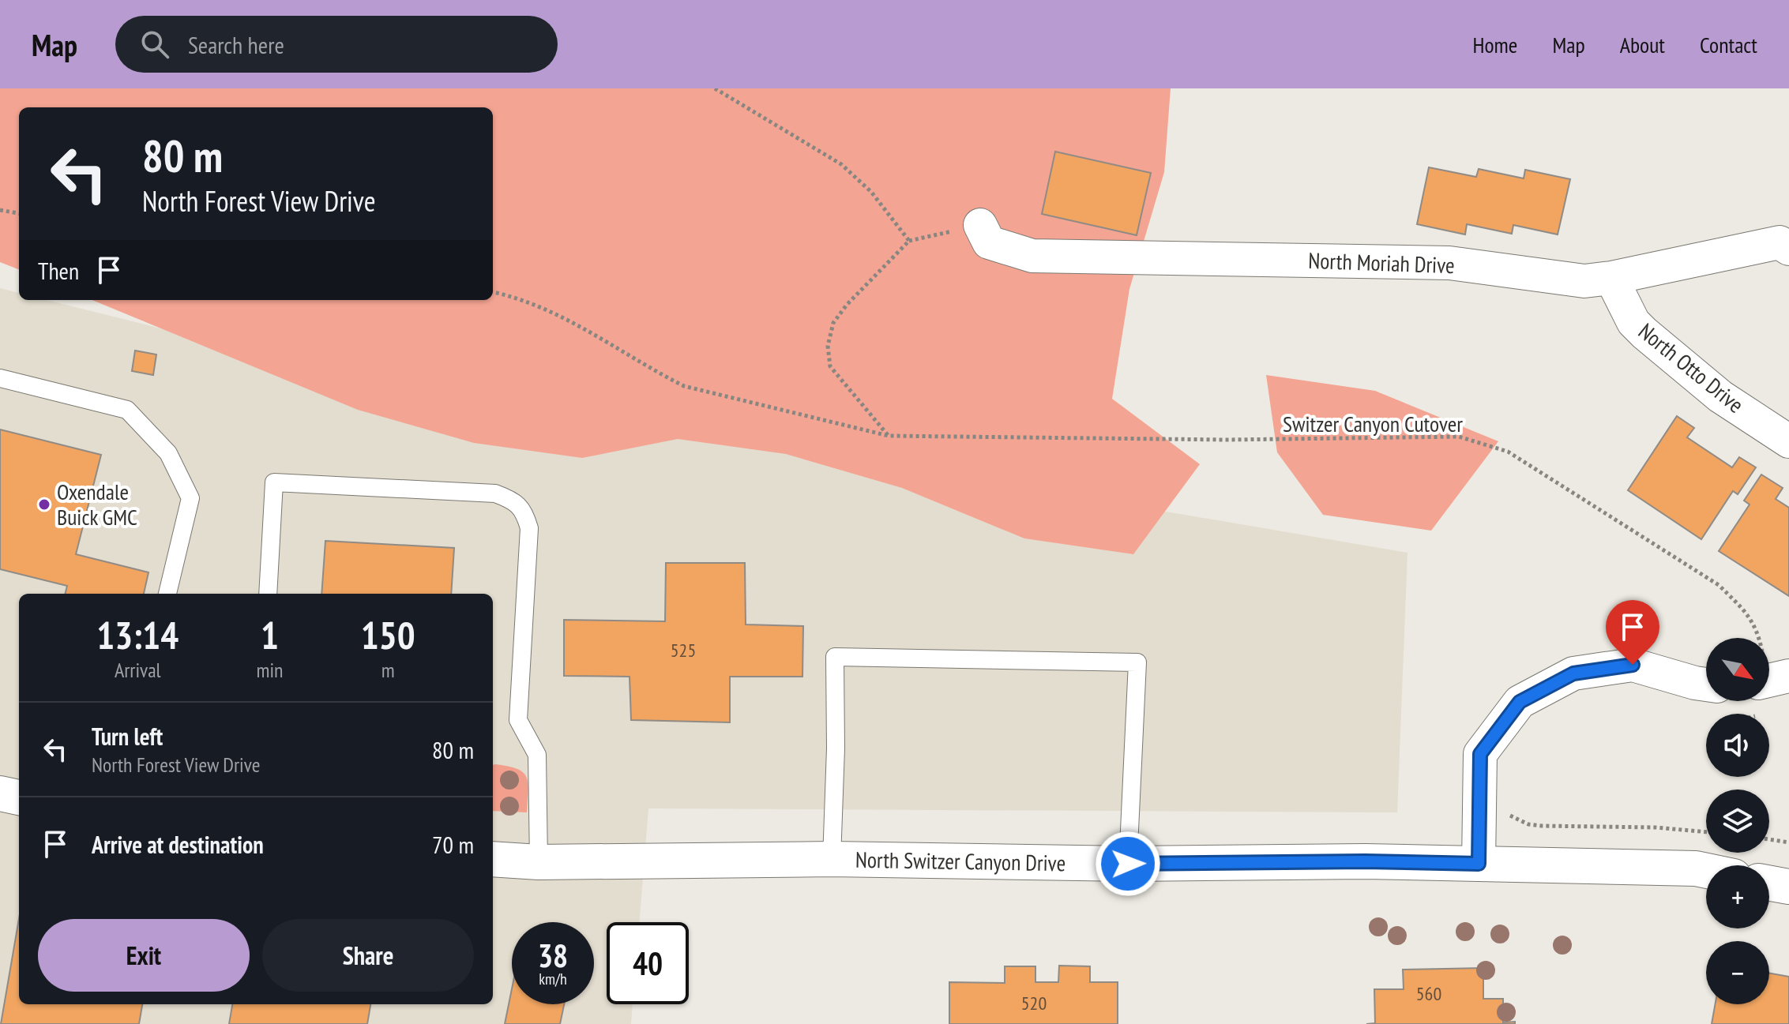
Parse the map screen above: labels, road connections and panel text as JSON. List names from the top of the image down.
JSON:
{
  "streets": {
    "street": ["North Moriah Drive", "North Otto Drive", "North Switzer Canyon Drive"],
    "path": ["Switzer Canyon Cutover"]
  },
  "crossings": [
    ["North Moriah Drive", "North Otto Drive"]
  ],
  "places": ["Oxendale Buick GMC"],
  "house_numbers": ["525", "560", "520"],
  "north": "bottom right",
  "page": {
    "header": "Map",
    "search": "Search here",
    "nav": [
      "Home",
      "Map",
      "About",
      "Contact"
    ],
    "turn": ["80 m", "North Forest View Drive"],
    "then": "Then",
    "eta": [
      "13:14",
      "Arrival",
      "1",
      "min",
      "150",
      "m"
    ],
    "map_buttons": ["+", "−"],
    "list": [
      {
        "name": "Turn left",
        "note": "North Forest View Drive",
        "value": "80 m"
      },
      {
        "name": "Arrive at destination",
        "value": "70 m"
      }
    ],
    "buttons": ["Exit", "Share"],
    "speed": "38 km/h",
    "limit": "40"
  }
}
